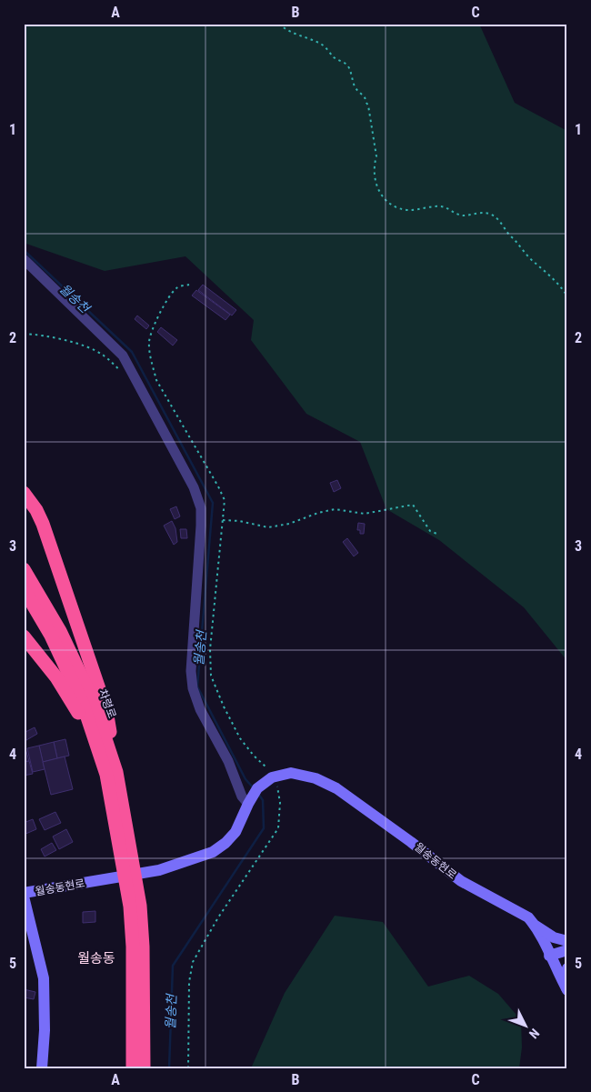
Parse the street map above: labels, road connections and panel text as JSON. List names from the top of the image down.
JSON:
{
  "streets": {
    "highway": ["차령로"],
    "street": ["월송동현로"]
  },
  "districts": ["월송동"],
  "water": ["월송천"],
  "north": "bottom right",
  "grid": {
    "columns": ["A", "B", "C"],
    "rows": [
      "1",
      "2",
      "3",
      "4",
      "5"
    ]
  }
}
